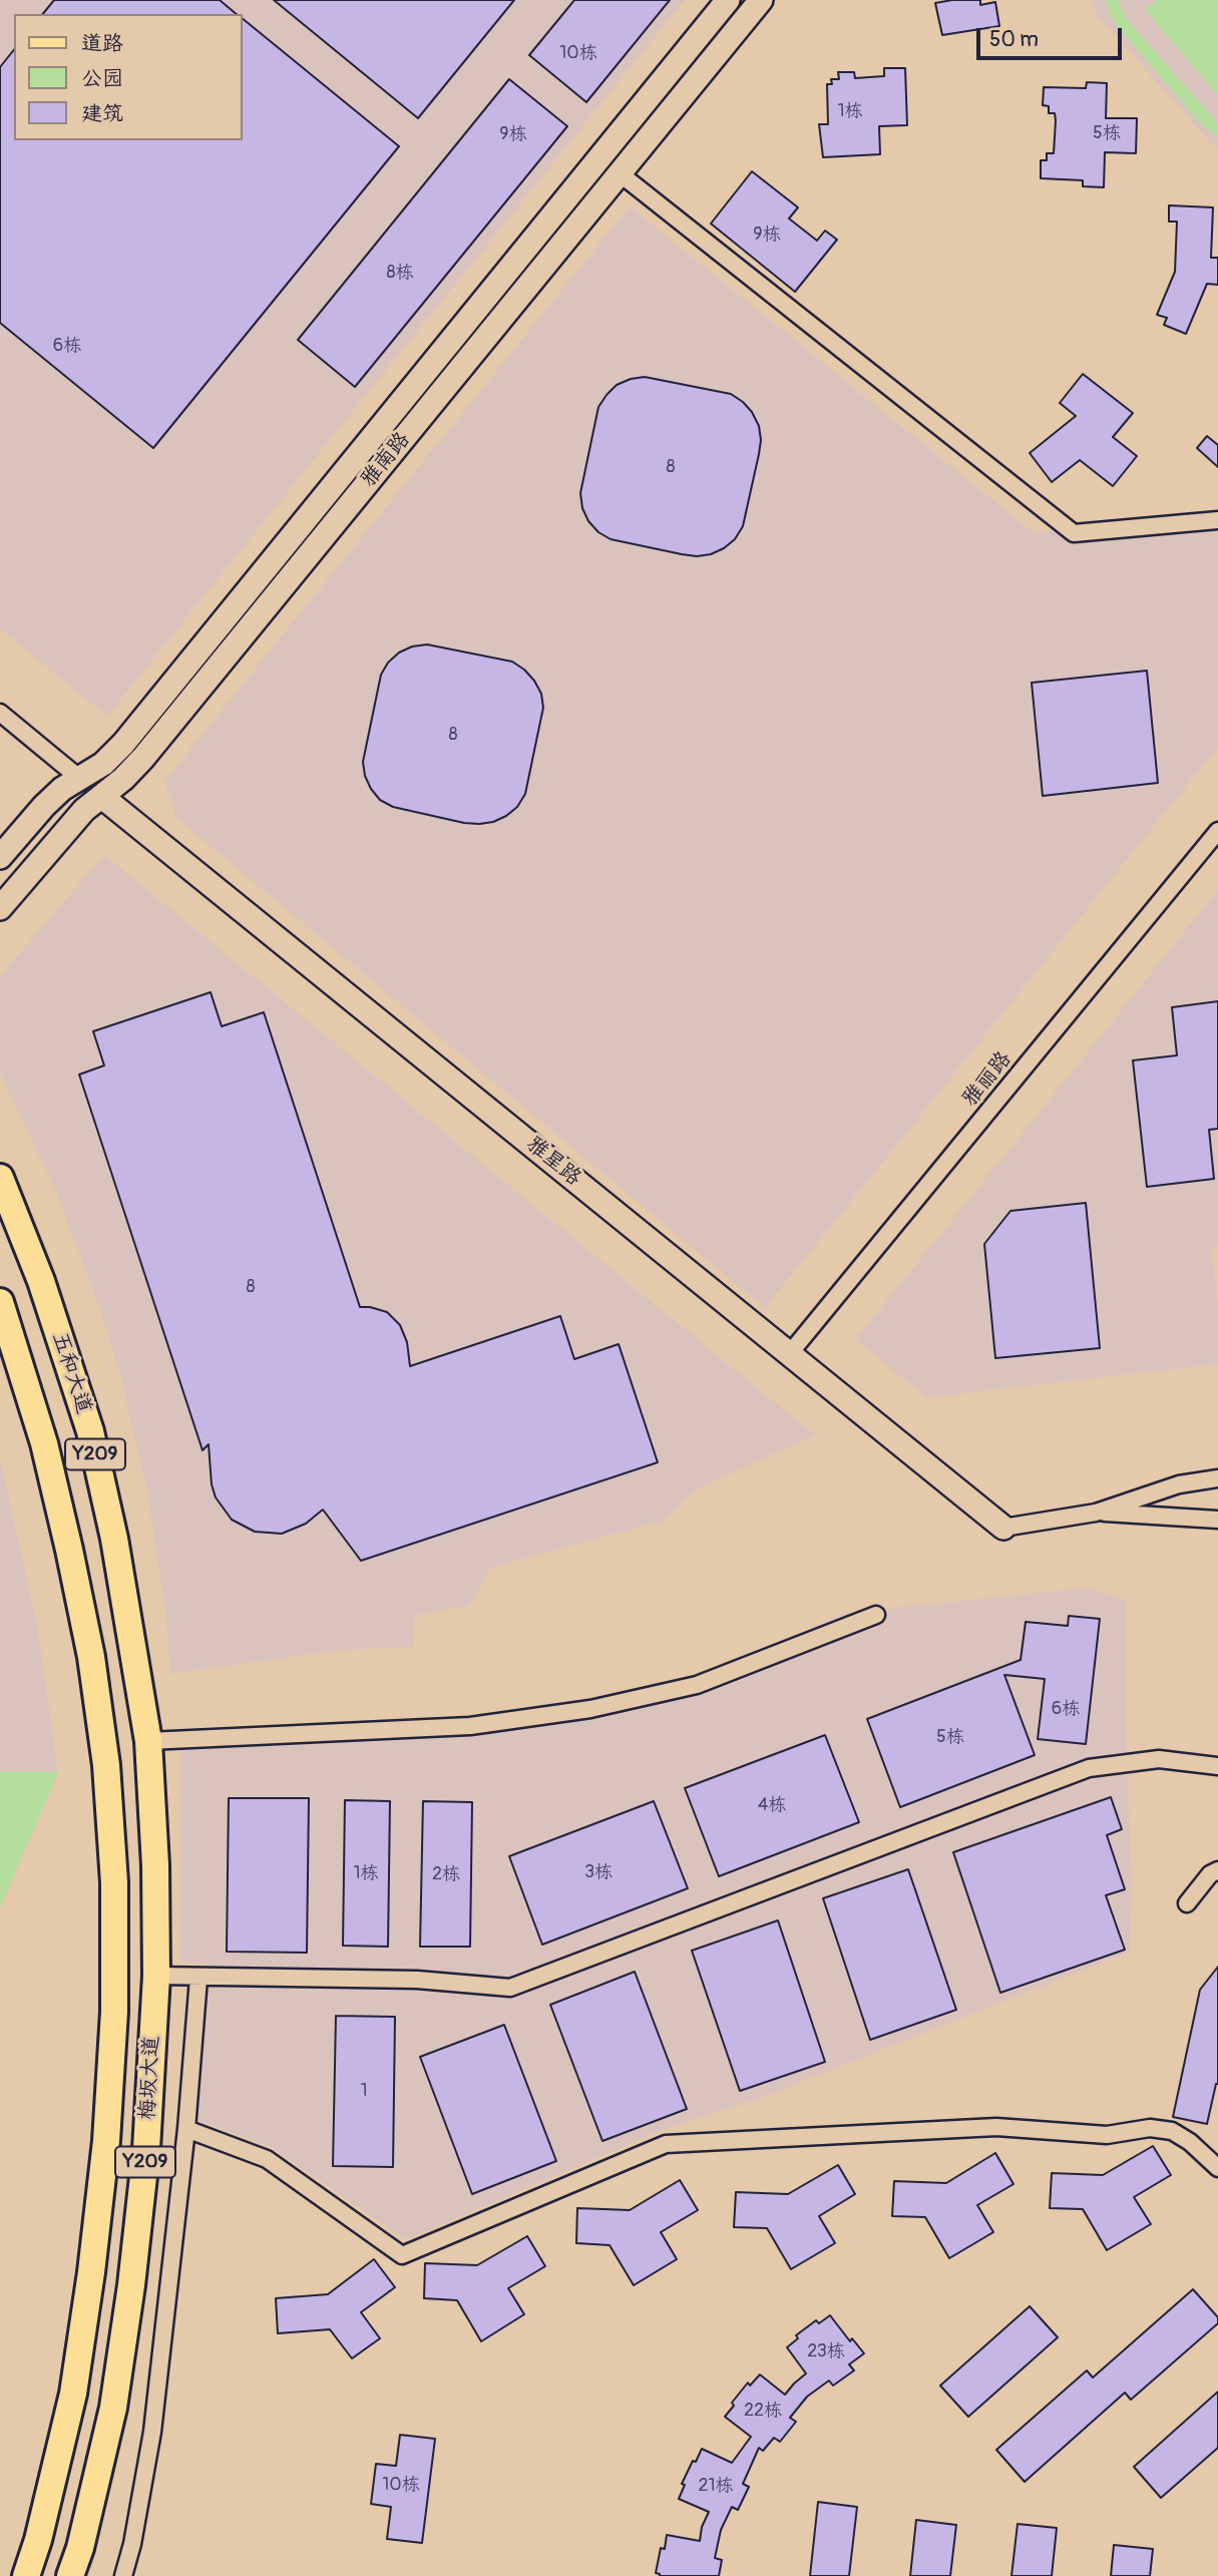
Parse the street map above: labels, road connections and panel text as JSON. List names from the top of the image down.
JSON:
{
  "streets": {
    "main road": ["五和大道", "Y209", "梅坂大道"],
    "street": ["雅南路", "雅丽路", "雅星路"]
  },
  "crossings": [
    ["雅南路", "雅星路"],
    ["雅丽路", "雅星路"],
    ["五和大道", "梅坂大道"]
  ],
  "house_numbers": [
    "10栋",
    "1栋",
    "5栋",
    "9栋",
    "9栋",
    "8栋",
    "6栋",
    "8",
    "8",
    "8",
    "6栋",
    "5栋",
    "4栋",
    "3栋",
    "1栋",
    "2栋",
    "1",
    "23栋",
    "22栋",
    "10栋",
    "21栋"
  ],
  "legend": ["道路", "公园", "建筑"],
  "scale_bar": "50 m"
}
